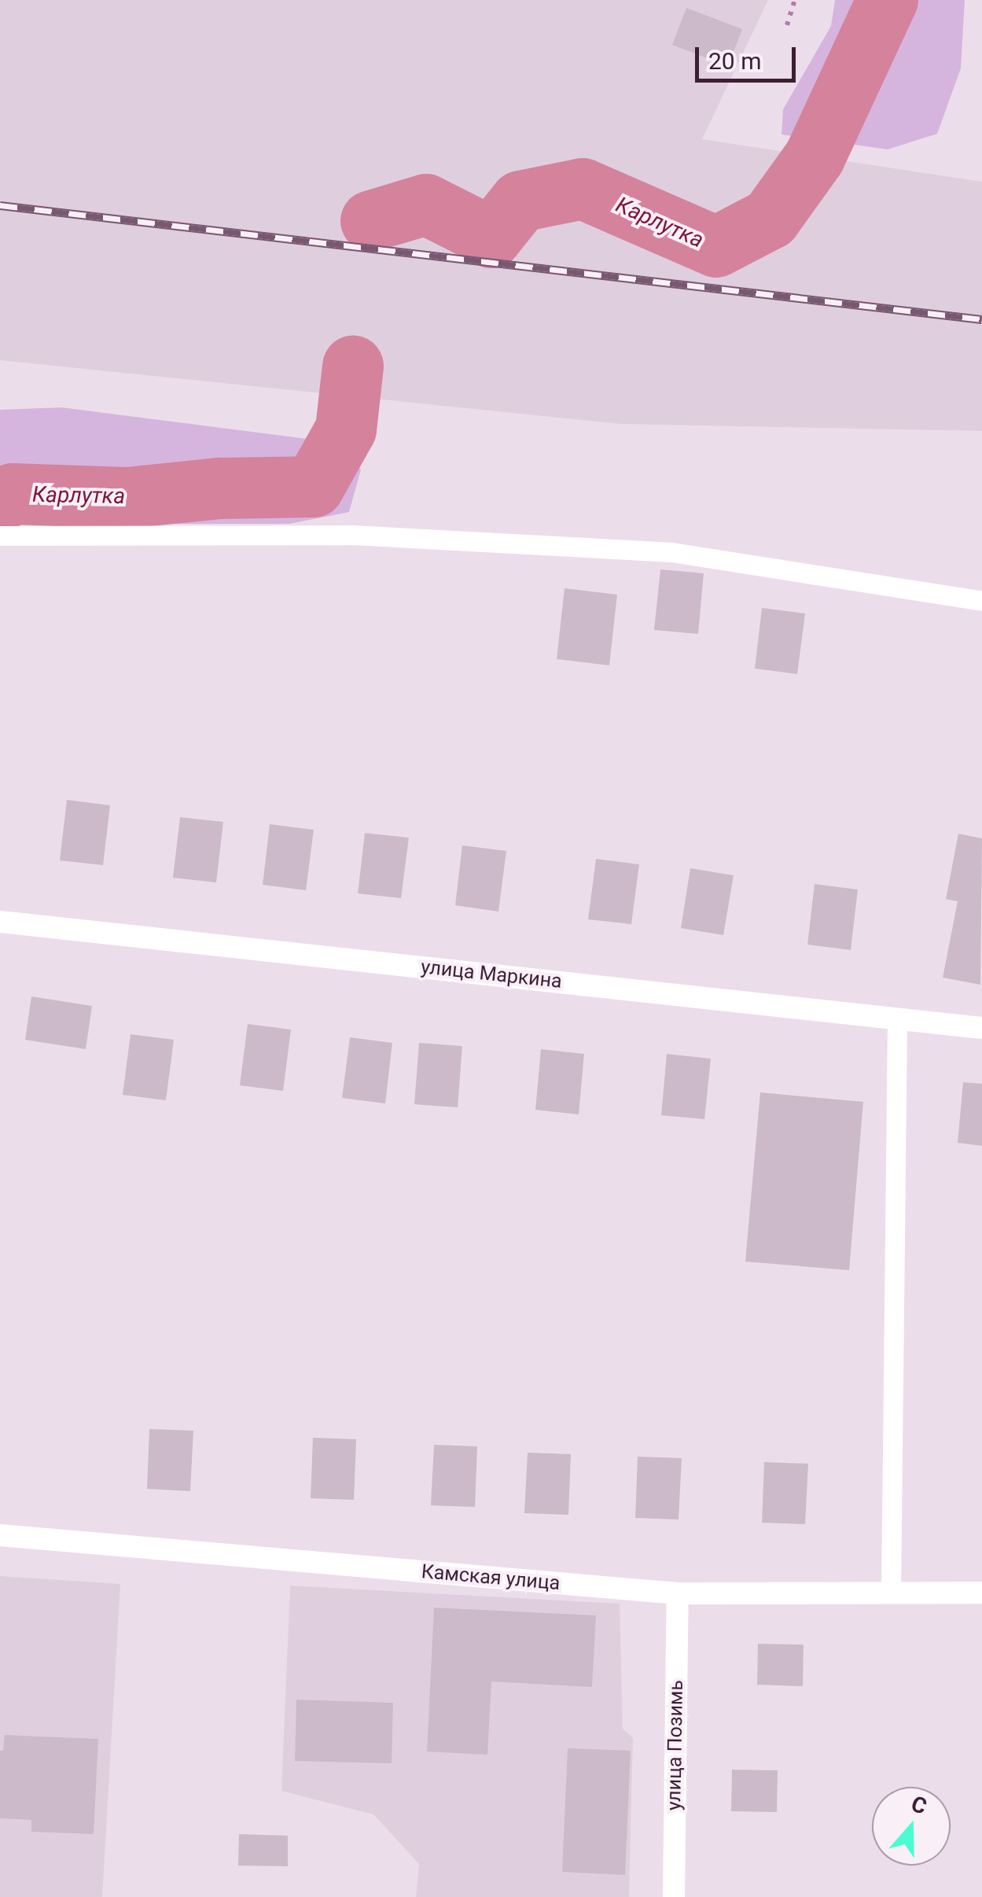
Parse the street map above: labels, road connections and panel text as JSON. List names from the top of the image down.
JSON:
{
  "streets": {
    "street": ["улица Маркина", "Камская улица", "улица Позимь"]
  },
  "crossings": [
    ["Камская улица", "улица Позимь"]
  ],
  "water": ["Карлутка"],
  "scale_bar": "20 m",
  "north": "top"
}
